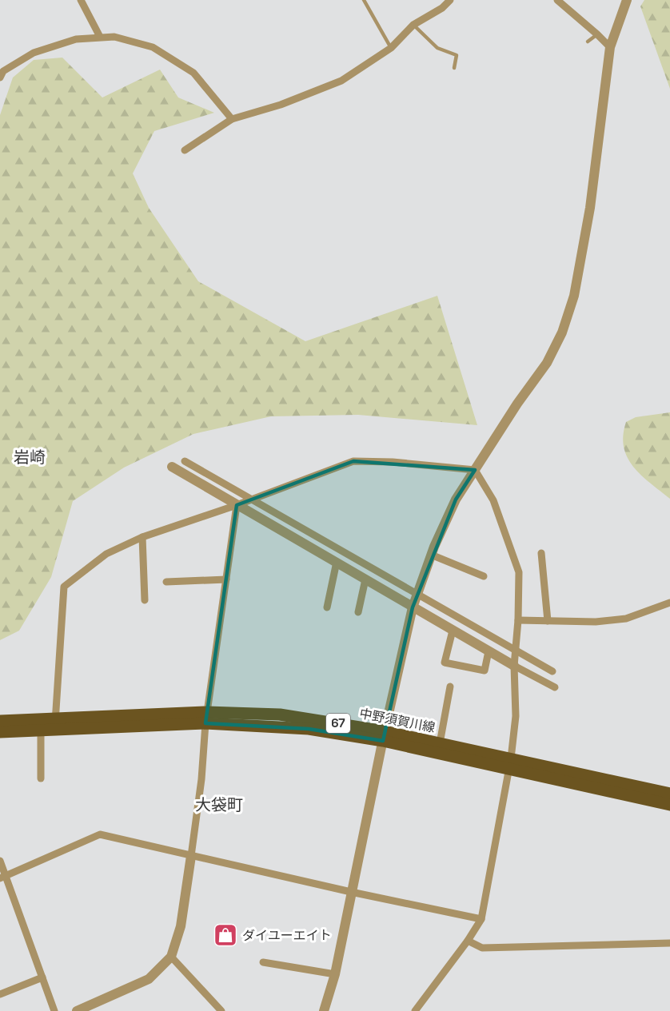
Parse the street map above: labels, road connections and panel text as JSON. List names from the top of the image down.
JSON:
{
  "streets": {
    "main road": ["中野須賀川線", "67"]
  },
  "districts": ["岩崎", "大袋町"],
  "places": {
    "shop": ["ダイユーエイト"]
  }
}
